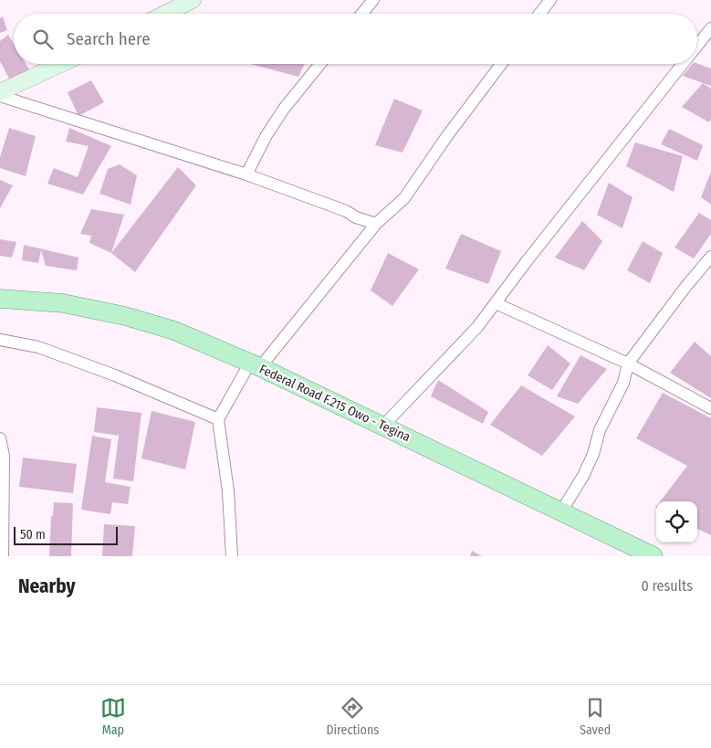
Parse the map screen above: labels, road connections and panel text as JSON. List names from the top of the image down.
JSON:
{
  "streets": {
    "main road": ["Federal Road F.215 Owo - Tegina"]
  },
  "scale_bar": "50 m",
  "page": {
    "search": "Search here",
    "scale": "50 m",
    "heading": ["Nearby", "0 results"],
    "nav": ["Map", "Directions", "Saved"]
  }
}
